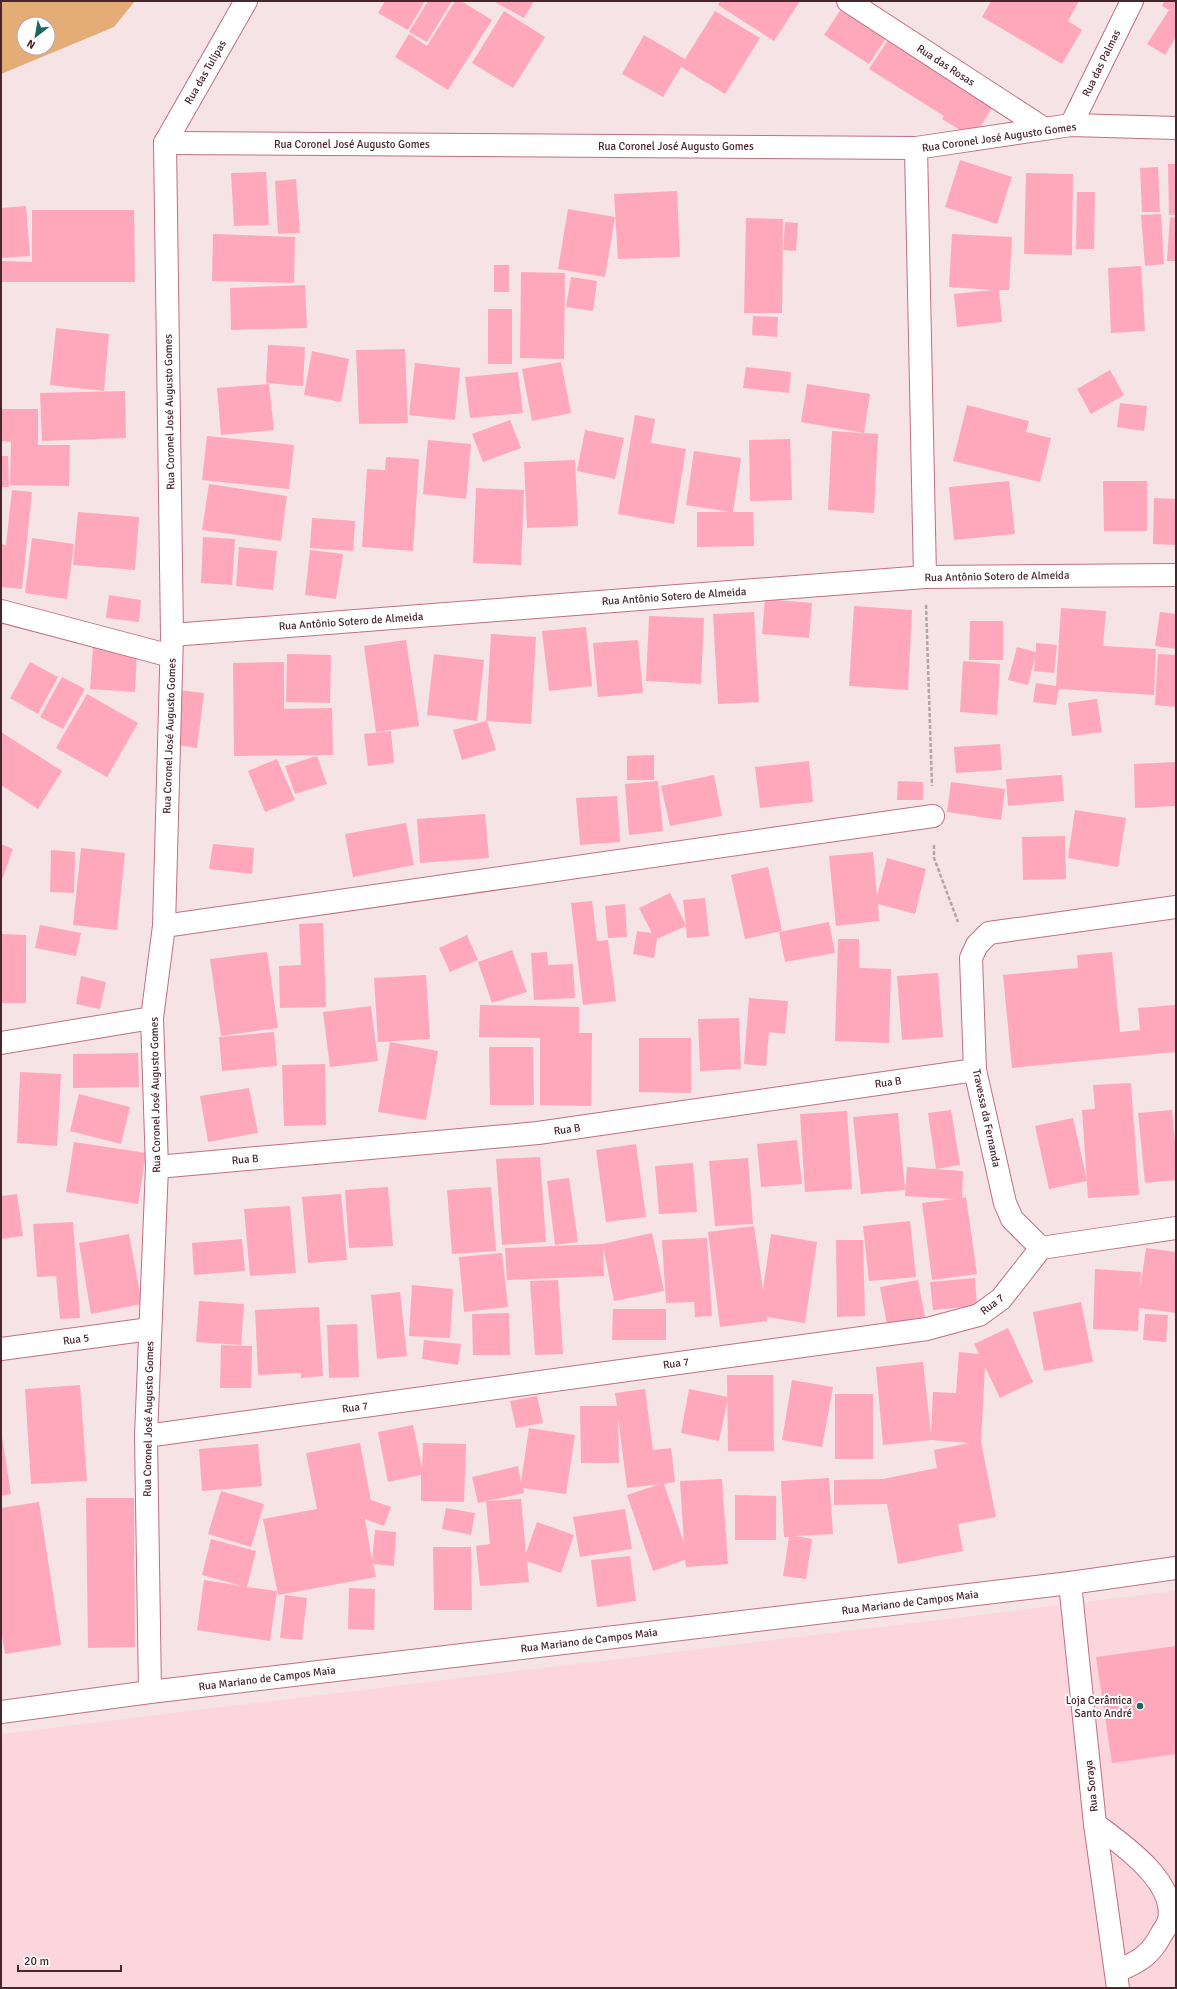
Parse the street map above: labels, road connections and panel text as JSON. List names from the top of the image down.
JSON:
{
  "streets": {
    "street": [
      "Rua das Palmas",
      "Rua das Rosas",
      "Rua das Tulipas",
      "Rua Coronel José Augusto Gomes",
      "Rua Antônio Sotero de Almeida",
      "Rua B",
      "Travessa da Fernanda",
      "Rua 7",
      "Rua 5",
      "Rua Mariano de Campos Maia",
      "Rua Soraya"
    ]
  },
  "crossings": [
    ["Rua das Palmas", "Rua Coronel José Augusto Gomes"],
    ["Rua das Rosas", "Rua Coronel José Augusto Gomes"],
    ["Rua das Tulipas", "Rua Coronel José Augusto Gomes"],
    ["Rua Coronel José Augusto Gomes", "Rua Antônio Sotero de Almeida"],
    ["Rua Coronel José Augusto Gomes", "Rua B"],
    ["Rua Coronel José Augusto Gomes", "Rua 7"],
    ["Rua Coronel José Augusto Gomes", "Rua 5"],
    ["Rua Coronel José Augusto Gomes", "Rua Mariano de Campos Maia"],
    ["Rua B", "Travessa da Fernanda"],
    ["Travessa da Fernanda", "Rua 7"],
    ["Rua Mariano de Campos Maia", "Rua Soraya"]
  ],
  "places": ["Loja Cerâmica Santo André"],
  "scale_bar": "20 m",
  "north": "bottom left"
}
